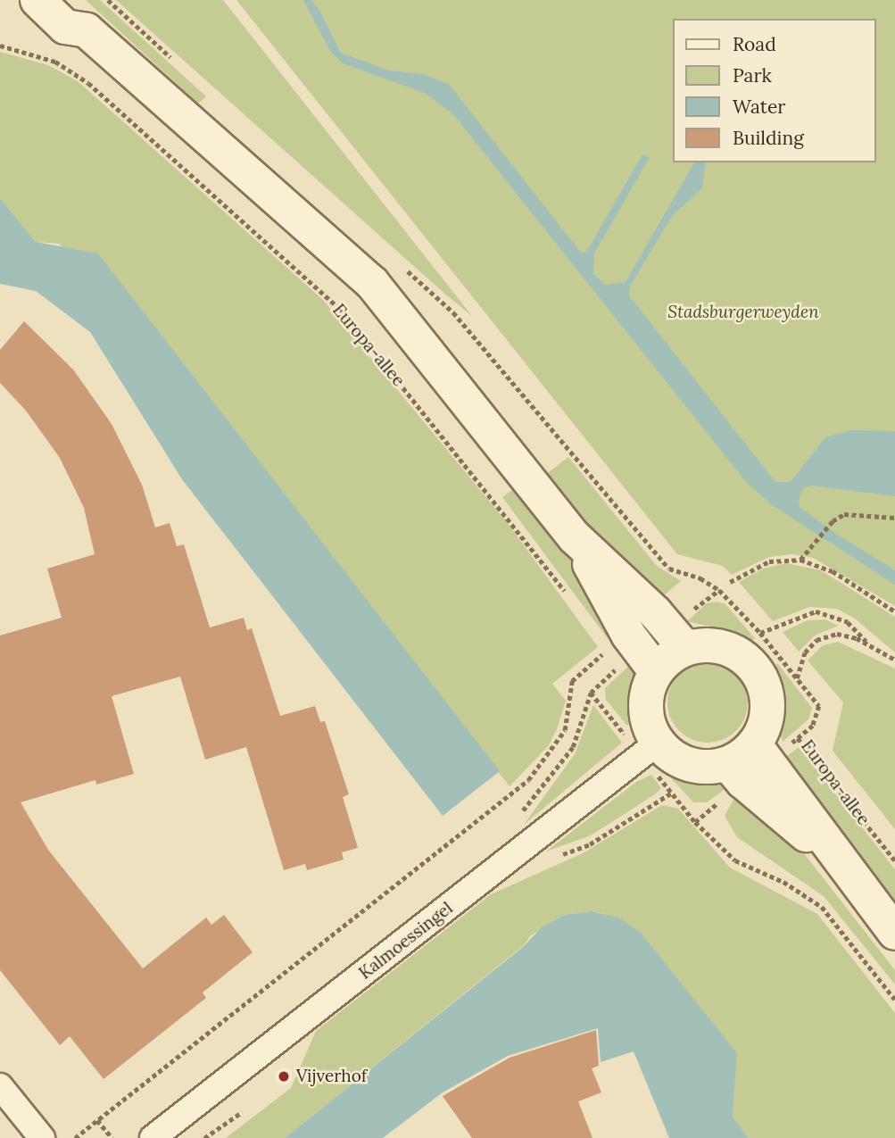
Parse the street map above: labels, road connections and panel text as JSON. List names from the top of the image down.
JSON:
{
  "streets": {
    "street": ["Kalmoessingel"],
    "path": ["Europa-allee"]
  },
  "parks": ["Stadsburgerweyden"],
  "places": ["Vijverhof"],
  "legend": [
    "Road",
    "Park",
    "Water",
    "Building"
  ]
}
